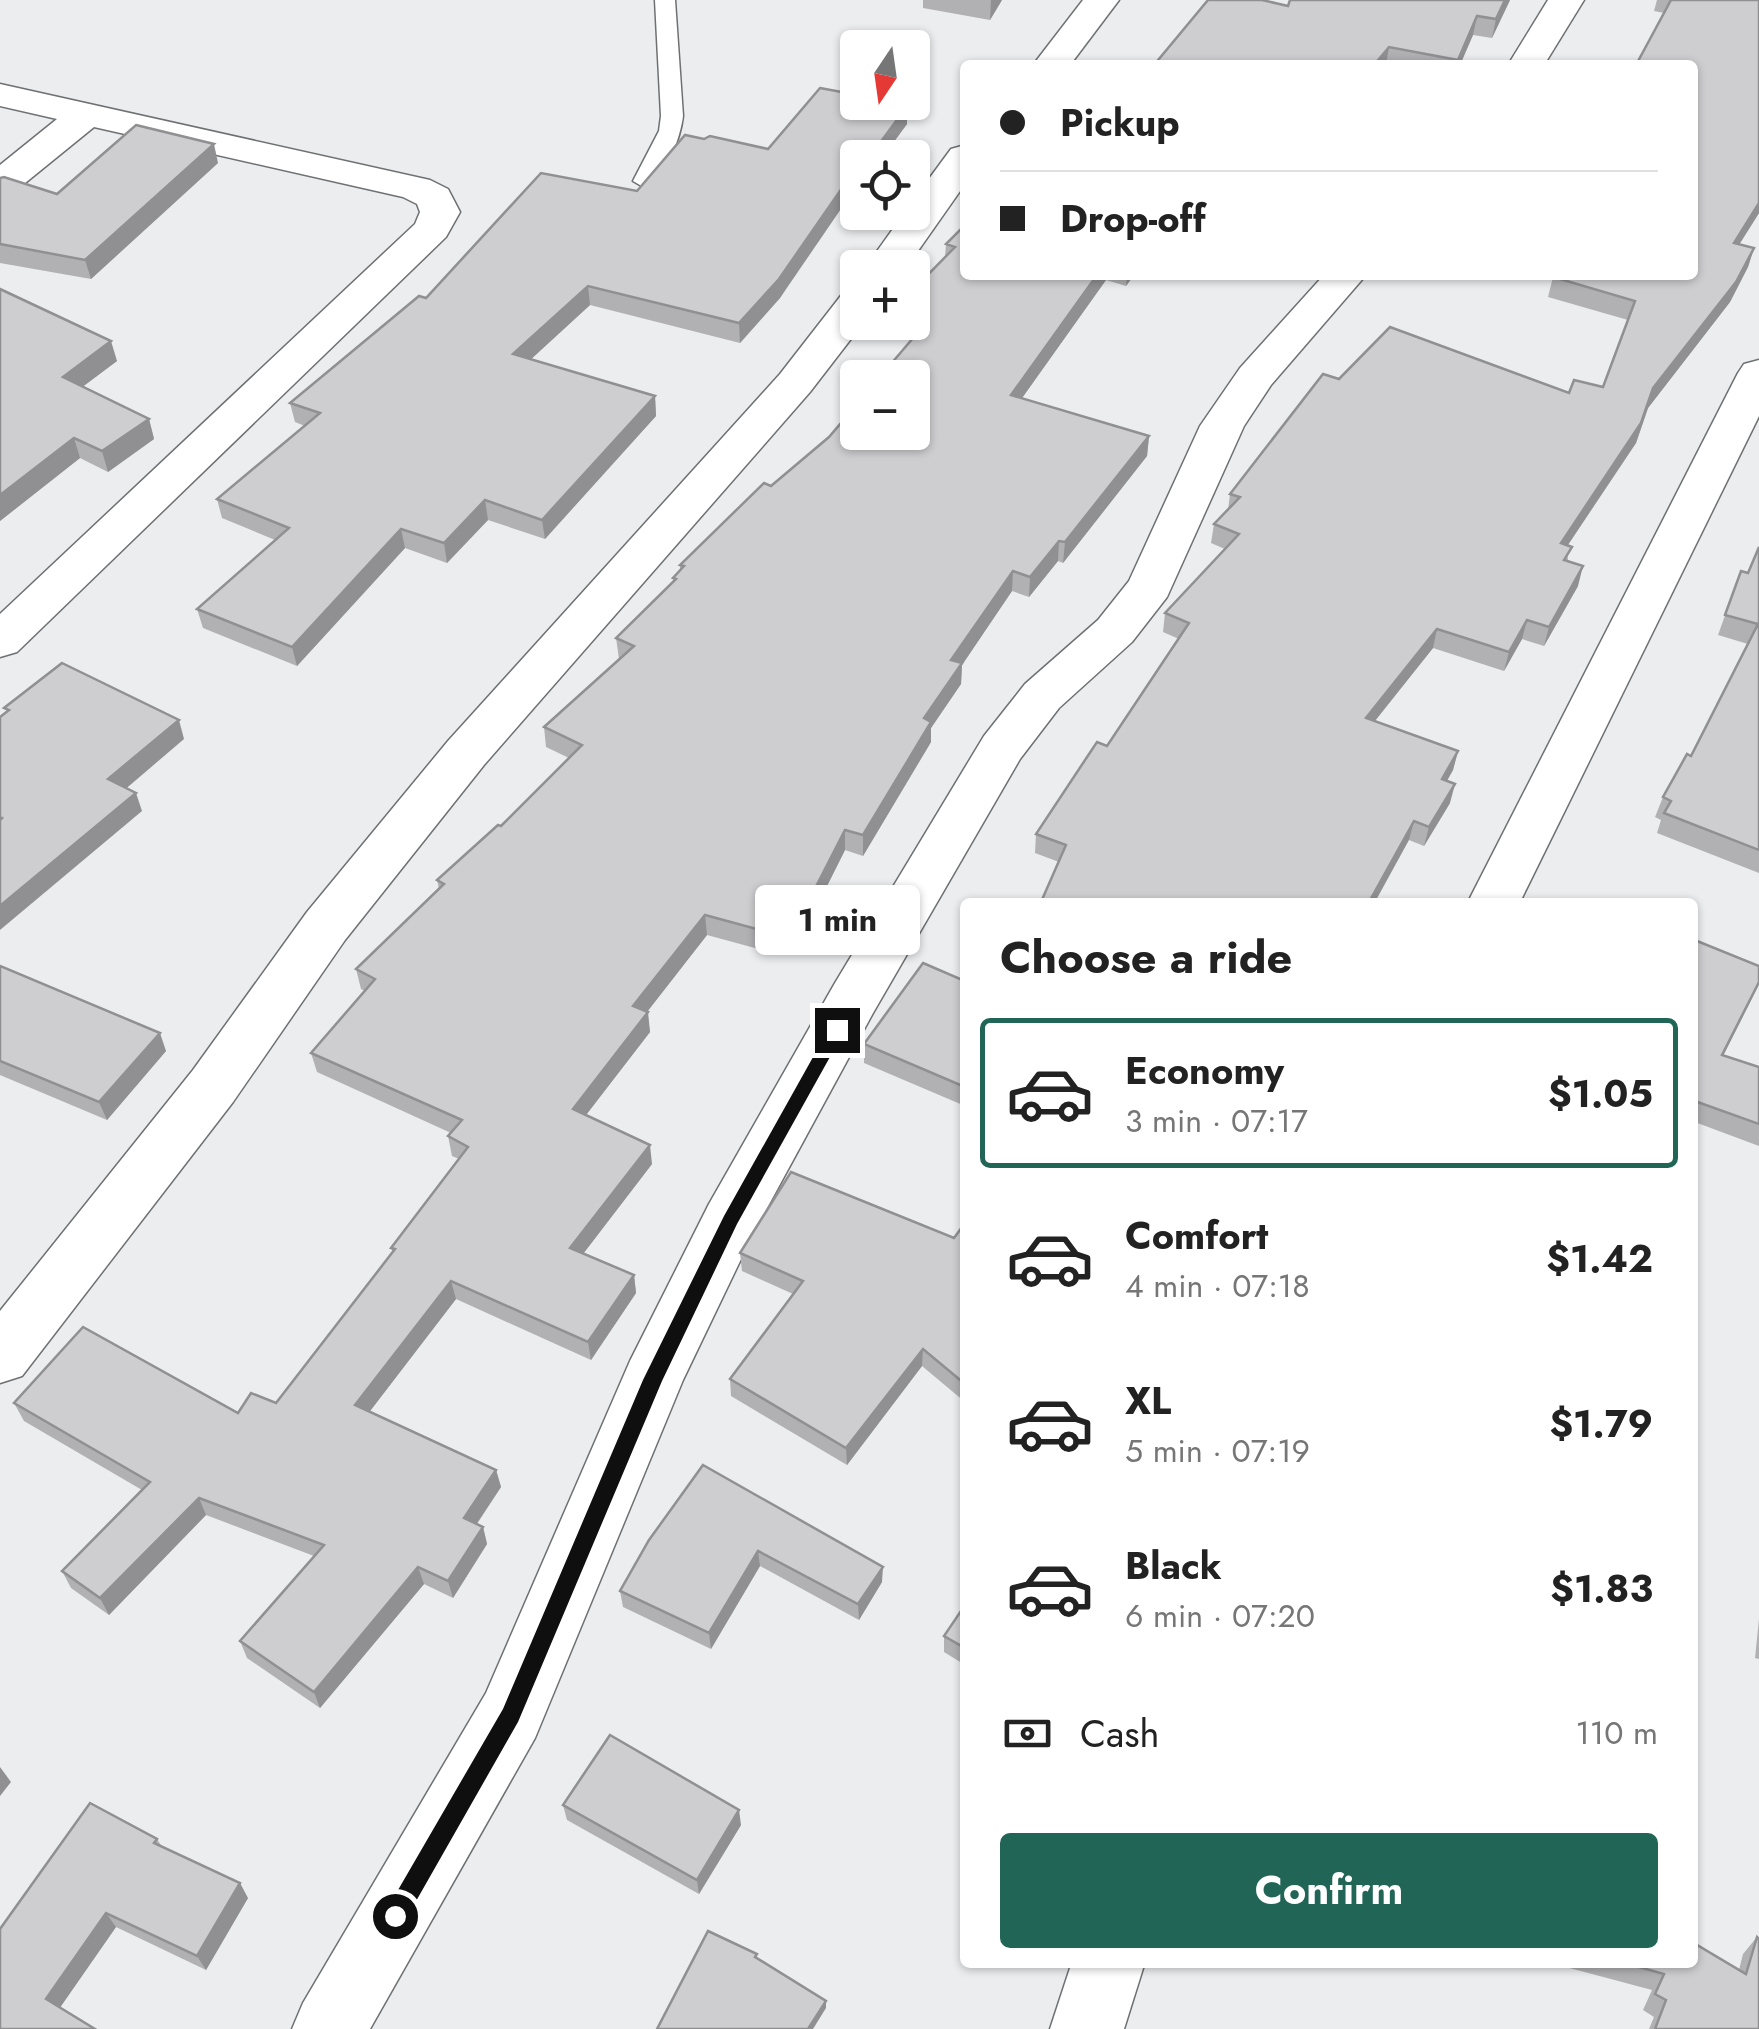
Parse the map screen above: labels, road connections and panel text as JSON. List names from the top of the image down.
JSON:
{
  "north": "bottom",
  "page": {
    "map_buttons": ["+", "−"],
    "banner": ["Pickup", "Drop-off"],
    "bubble": "1 min",
    "heading": "Choose a ride",
    "list": [
      {
        "name": "Economy",
        "note": "3 min · 07:17",
        "value": "$1.05"
      },
      {
        "name": "Comfort",
        "note": "4 min · 07:18",
        "value": "$1.42"
      },
      {
        "name": "XL",
        "note": "5 min · 07:19",
        "value": "$1.79"
      },
      {
        "name": "Black",
        "note": "6 min · 07:20",
        "value": "$1.83"
      }
    ],
    "pay": ["Cash", "110 m"],
    "buttons": "Confirm"
  }
}
